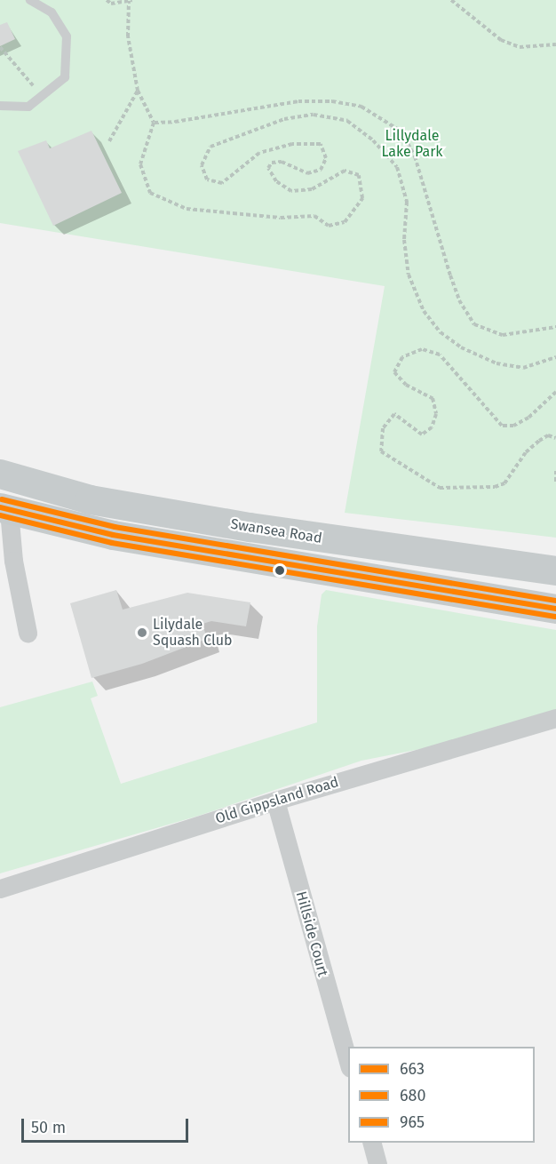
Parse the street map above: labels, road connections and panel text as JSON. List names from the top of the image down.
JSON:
{
  "streets": {
    "main road": ["Swansea Road"],
    "street": ["Old Gippsland Road", "Hillside Court"]
  },
  "crossings": [
    ["Old Gippsland Road", "Hillside Court"]
  ],
  "parks": ["Lillydale Lake Park"],
  "places": ["Lilydale Squash Club"],
  "lines": ["transit line 965", "transit line 663", "transit line 680"],
  "legend": ["663", "680", "965"],
  "scale_bar": "50 m"
}
